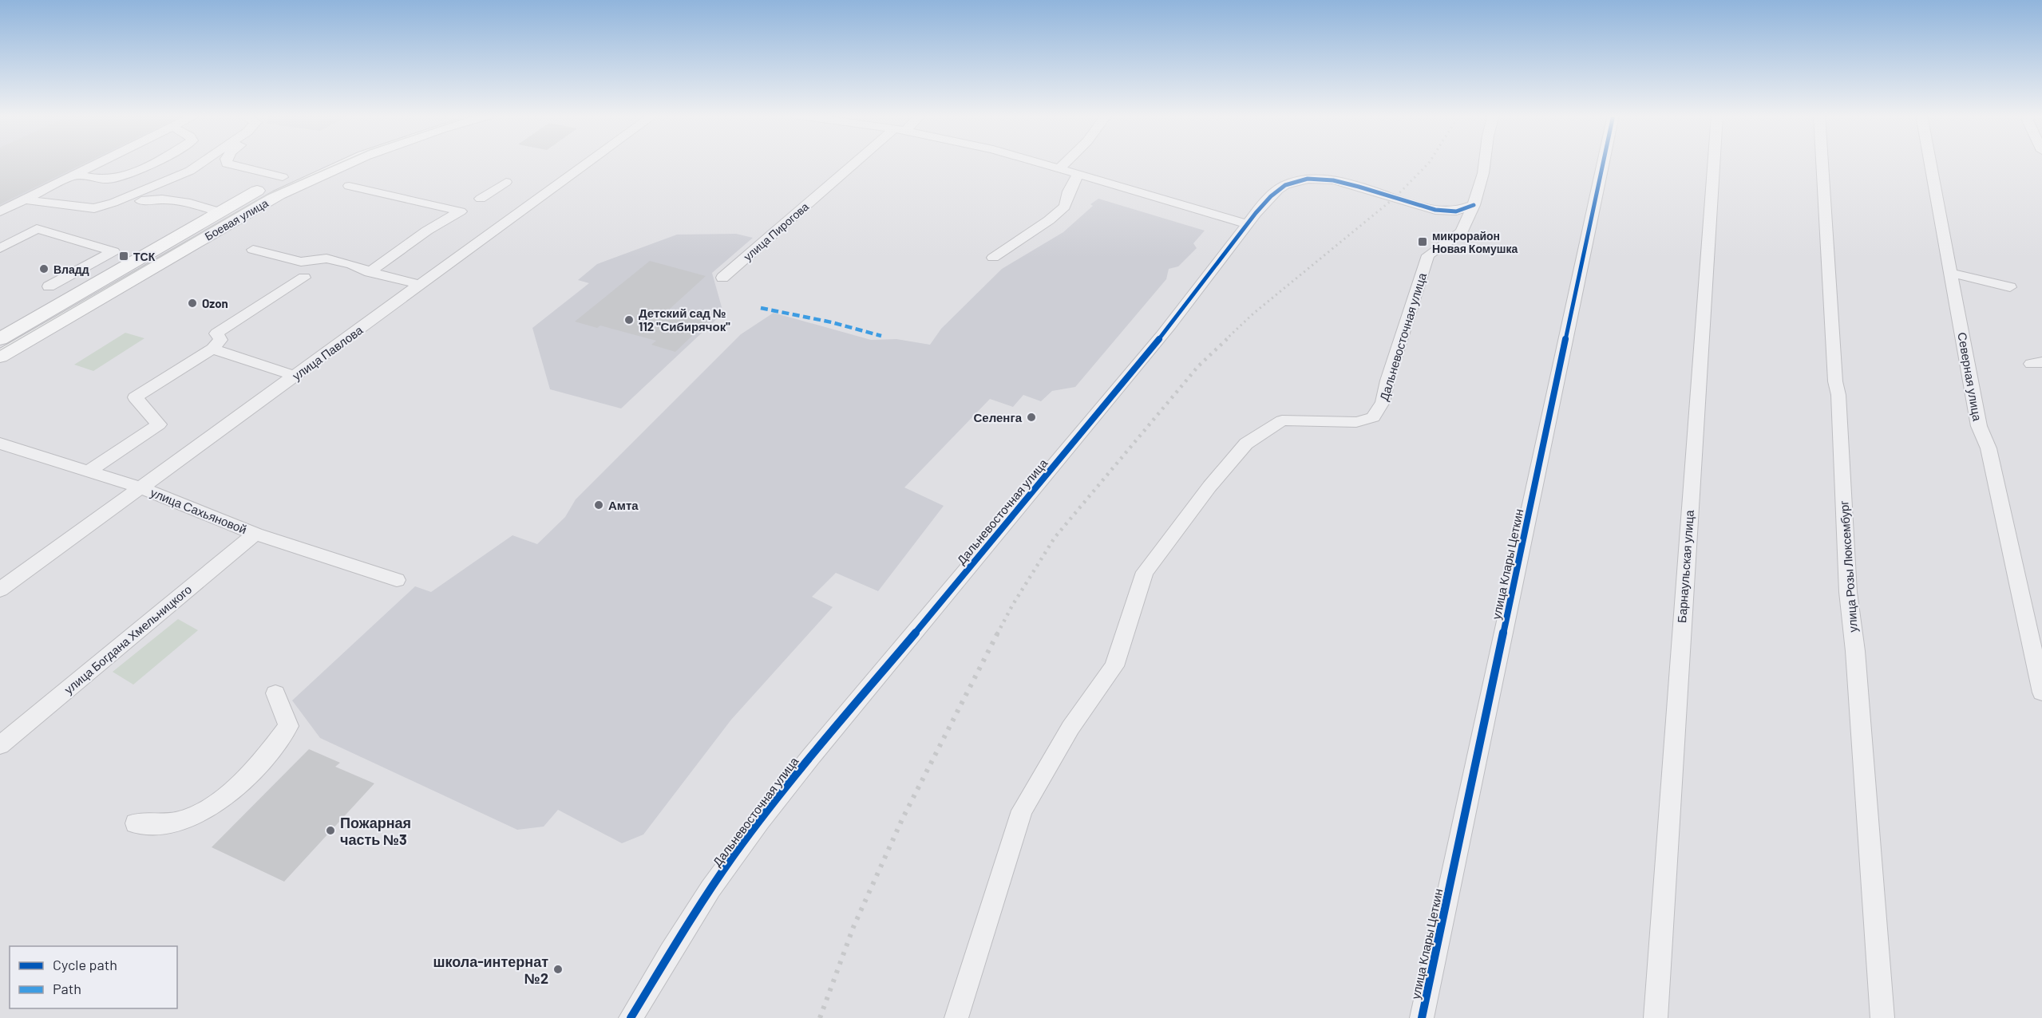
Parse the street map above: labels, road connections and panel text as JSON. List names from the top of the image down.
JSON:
{
  "streets": {
    "main road": ["Боевая улица"],
    "street": [
      "улица Пирогова",
      "Дальневосточная улица",
      "улица Павлова",
      "Северная улица",
      "улица Сахьяновой",
      "улица Клары Цеткин",
      "Барнаульская улица",
      "улица Розы Люксембург",
      "улица Богдана Хмельницкого"
    ]
  },
  "crossings": [
    ["улица Павлова", "улица Сахьяновой"],
    ["улица Сахьяновой", "улица Богдана Хмельницкого"]
  ],
  "places": {
    "transit": ["микрорайон Новая Комушка", "ТСК"],
    "other": [
      "Владд",
      "Ozon",
      "Детский сад № 112 \"Сибирячок\"",
      "Селенга",
      "Амта",
      "Пожарная часть №3",
      "школа-интернат №2"
    ]
  },
  "legend": ["Cycle path", "Path"]
}
